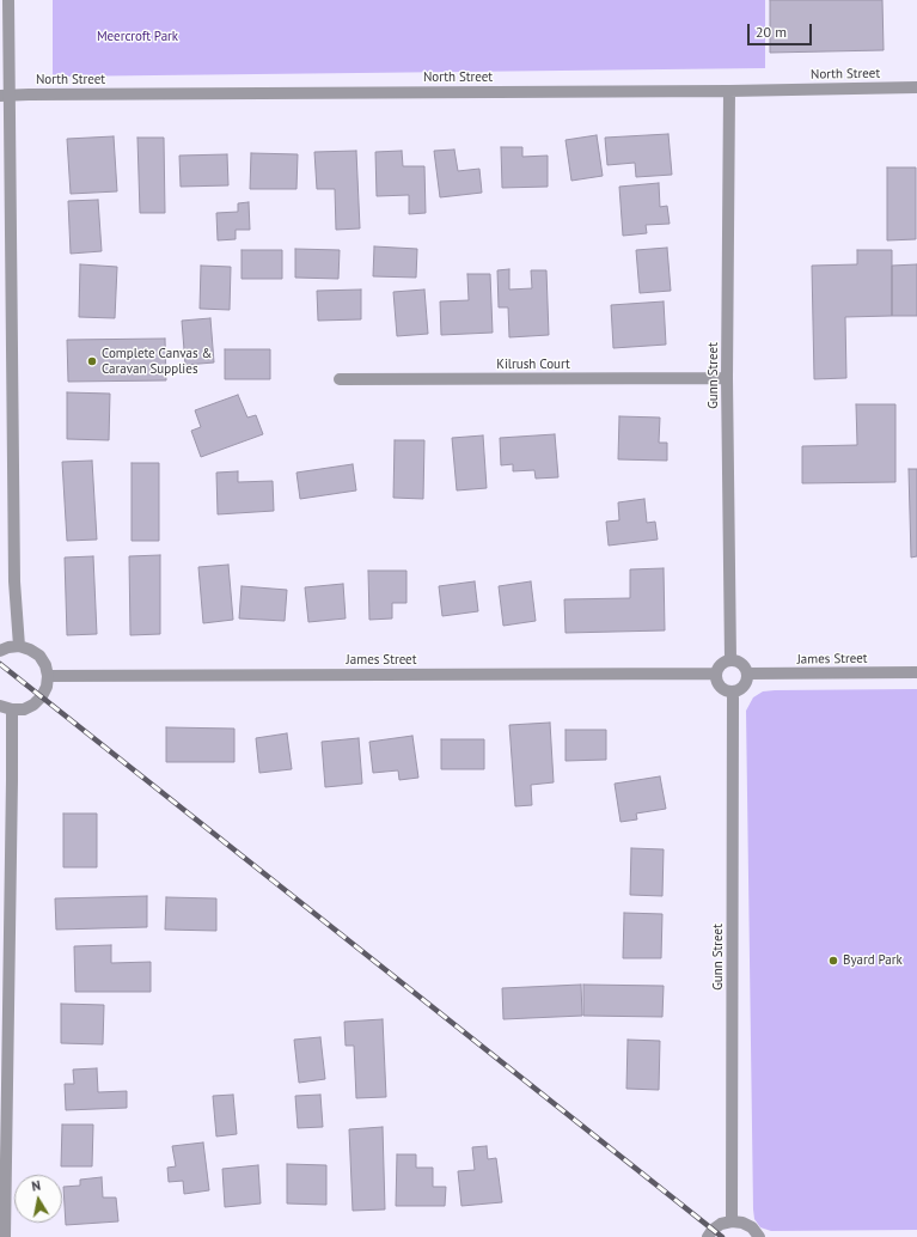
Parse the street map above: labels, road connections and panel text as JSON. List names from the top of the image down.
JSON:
{
  "streets": {
    "street": [
      "North Street",
      "Kilrush Court",
      "Gunn Street",
      "James Street"
    ]
  },
  "crossings": [
    ["North Street", "Gunn Street"],
    ["Kilrush Court", "Gunn Street"],
    ["Gunn Street", "James Street"]
  ],
  "parks": ["Meercroft Park"],
  "places": ["Complete Canvas & Caravan Supplies", "Byard Park"],
  "scale_bar": "20 m",
  "north": "top"
}
